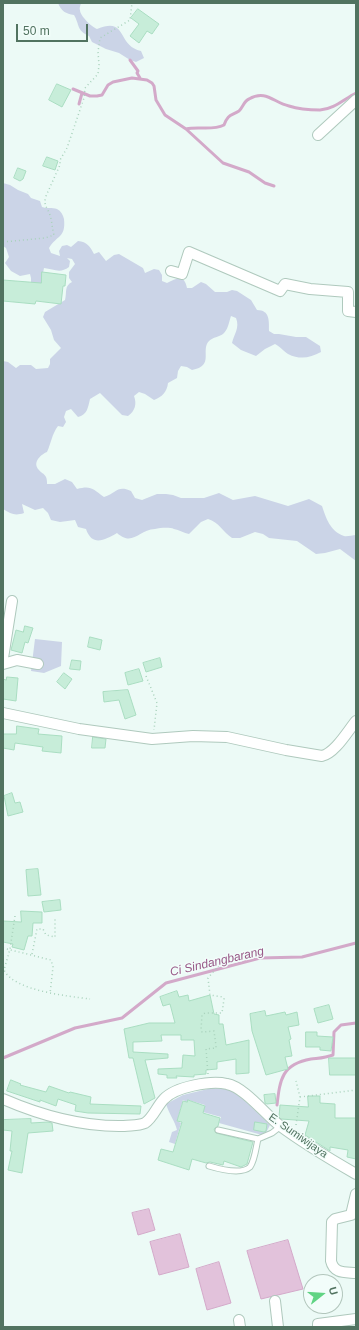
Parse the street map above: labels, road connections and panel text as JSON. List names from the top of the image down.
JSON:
{
  "streets": {
    "street": ["E. Sumiwijaya"]
  },
  "water": ["Ci Sindangbarang"],
  "scale_bar": "50 m",
  "north": "right"
}
